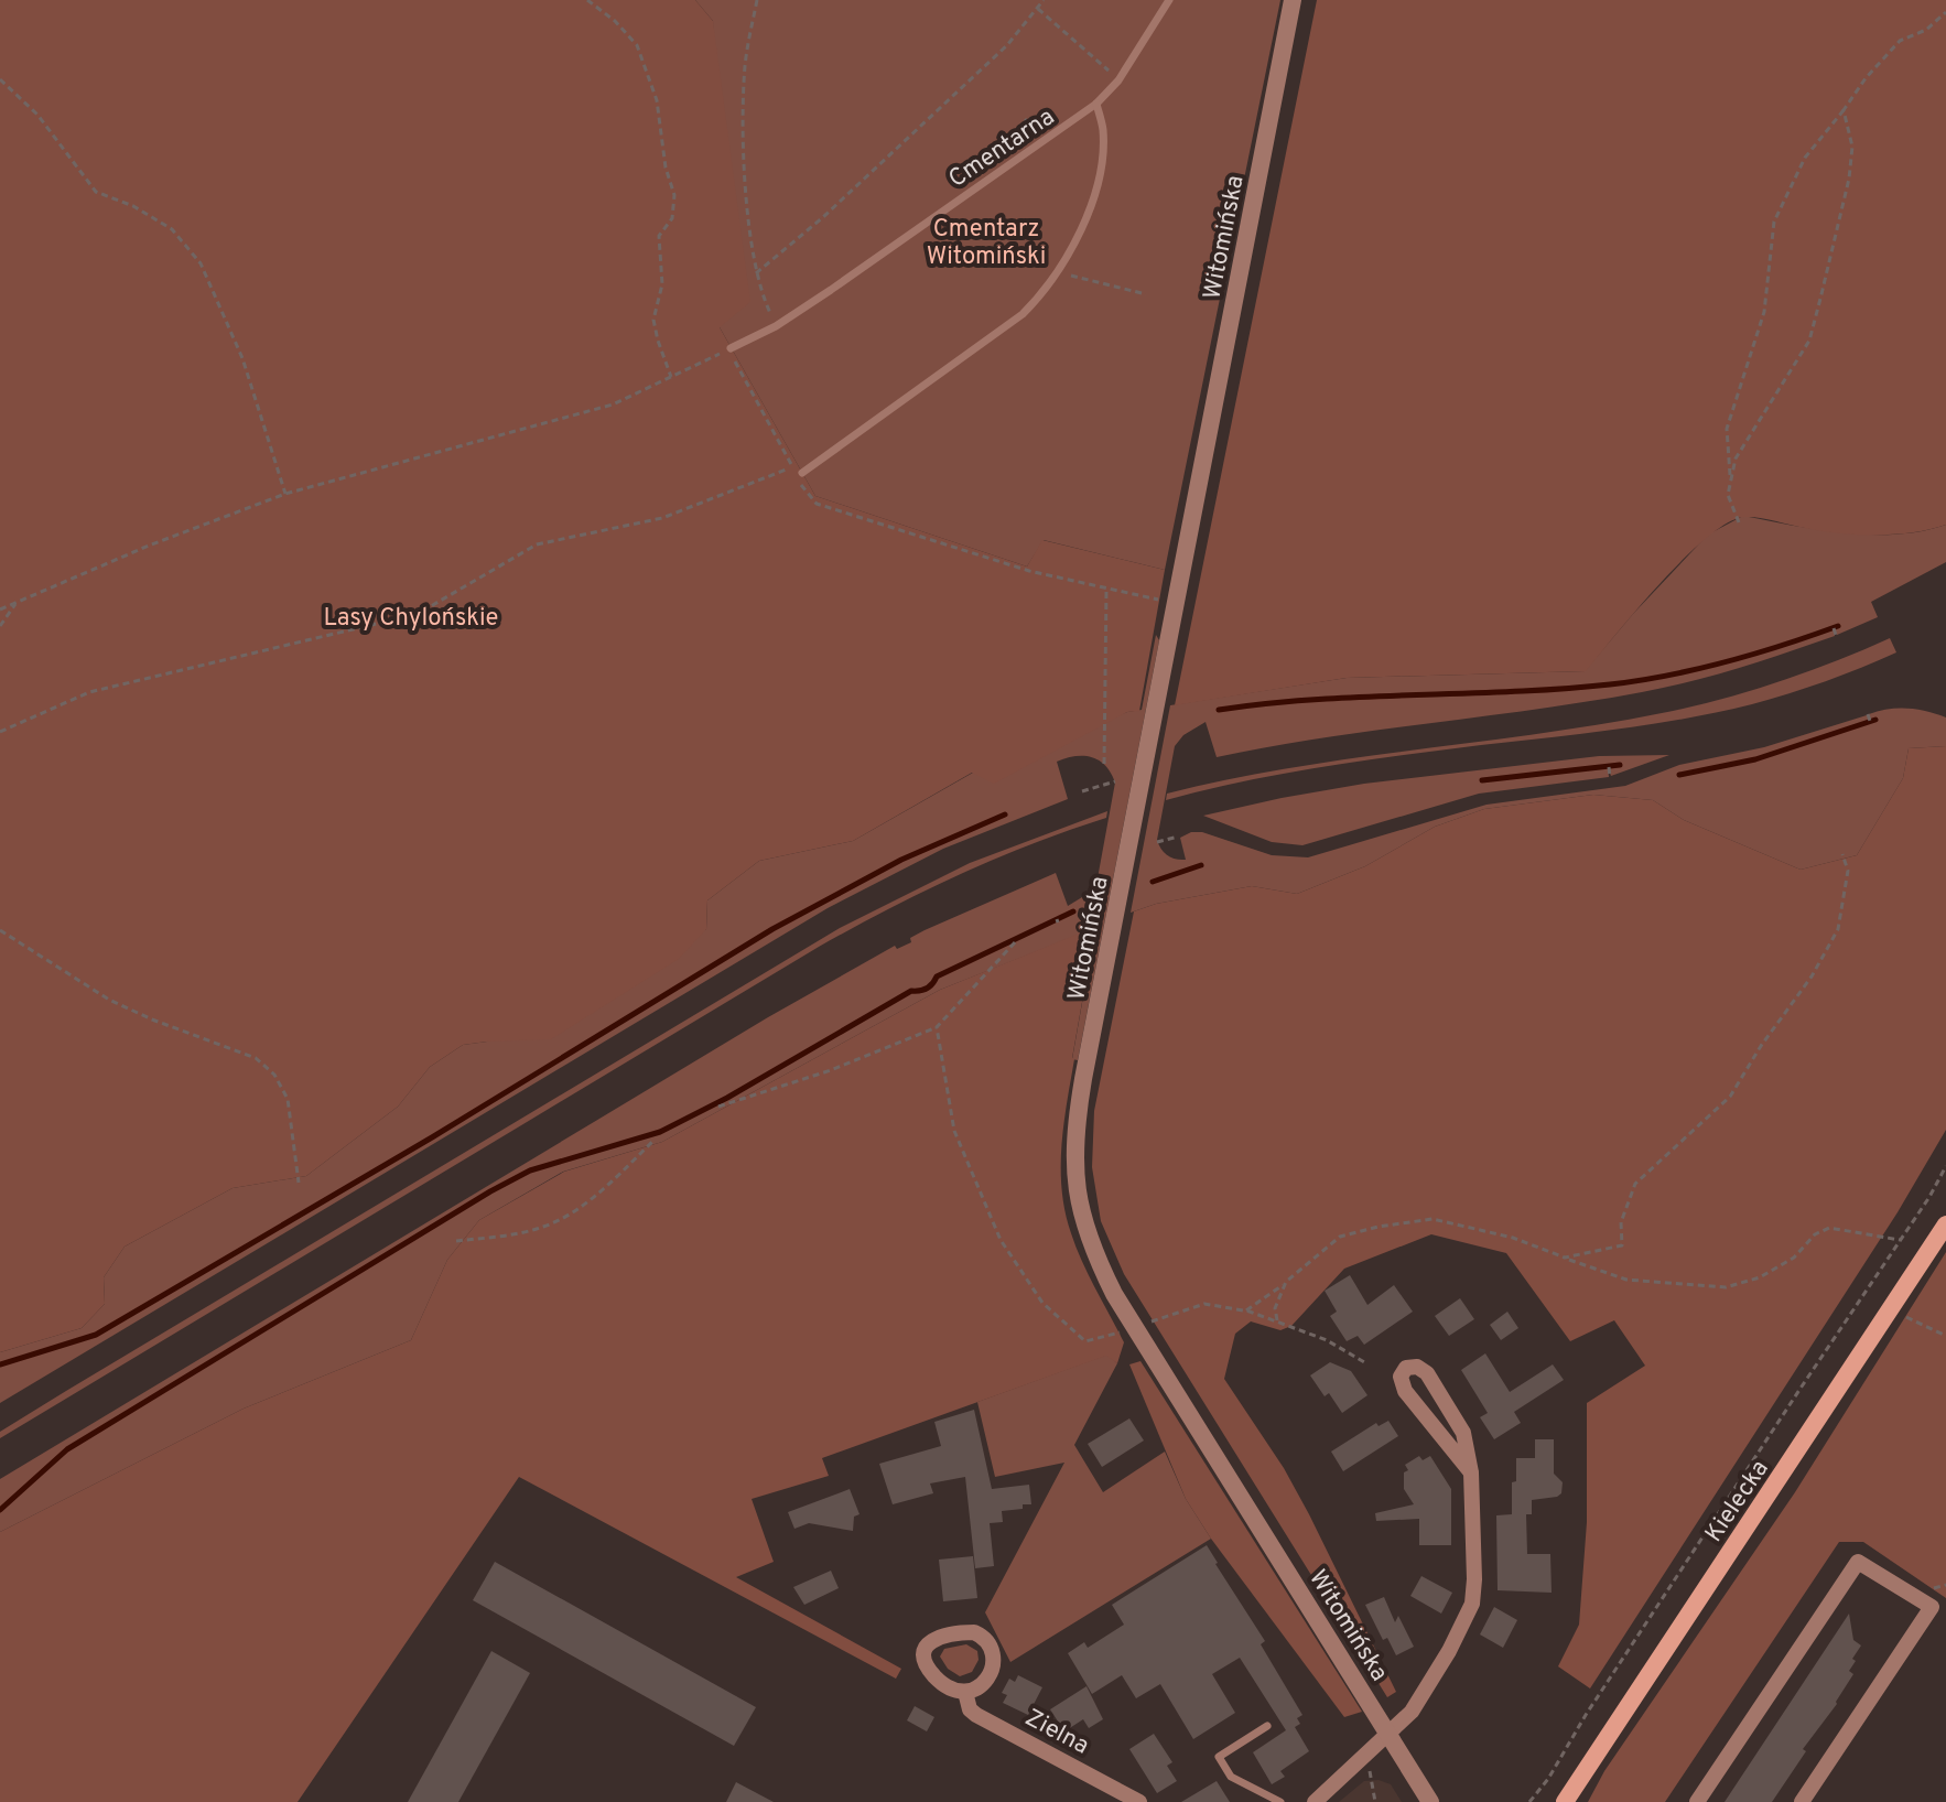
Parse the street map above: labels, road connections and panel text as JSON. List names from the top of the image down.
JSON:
{
  "streets": {
    "main road": ["Kielecka"],
    "street": ["Witomińska", "Zielna"],
    "lane": ["Cmentarna"]
  },
  "parks": ["Cmentarz Witomiński", "Lasy Chylońskie"]
}
